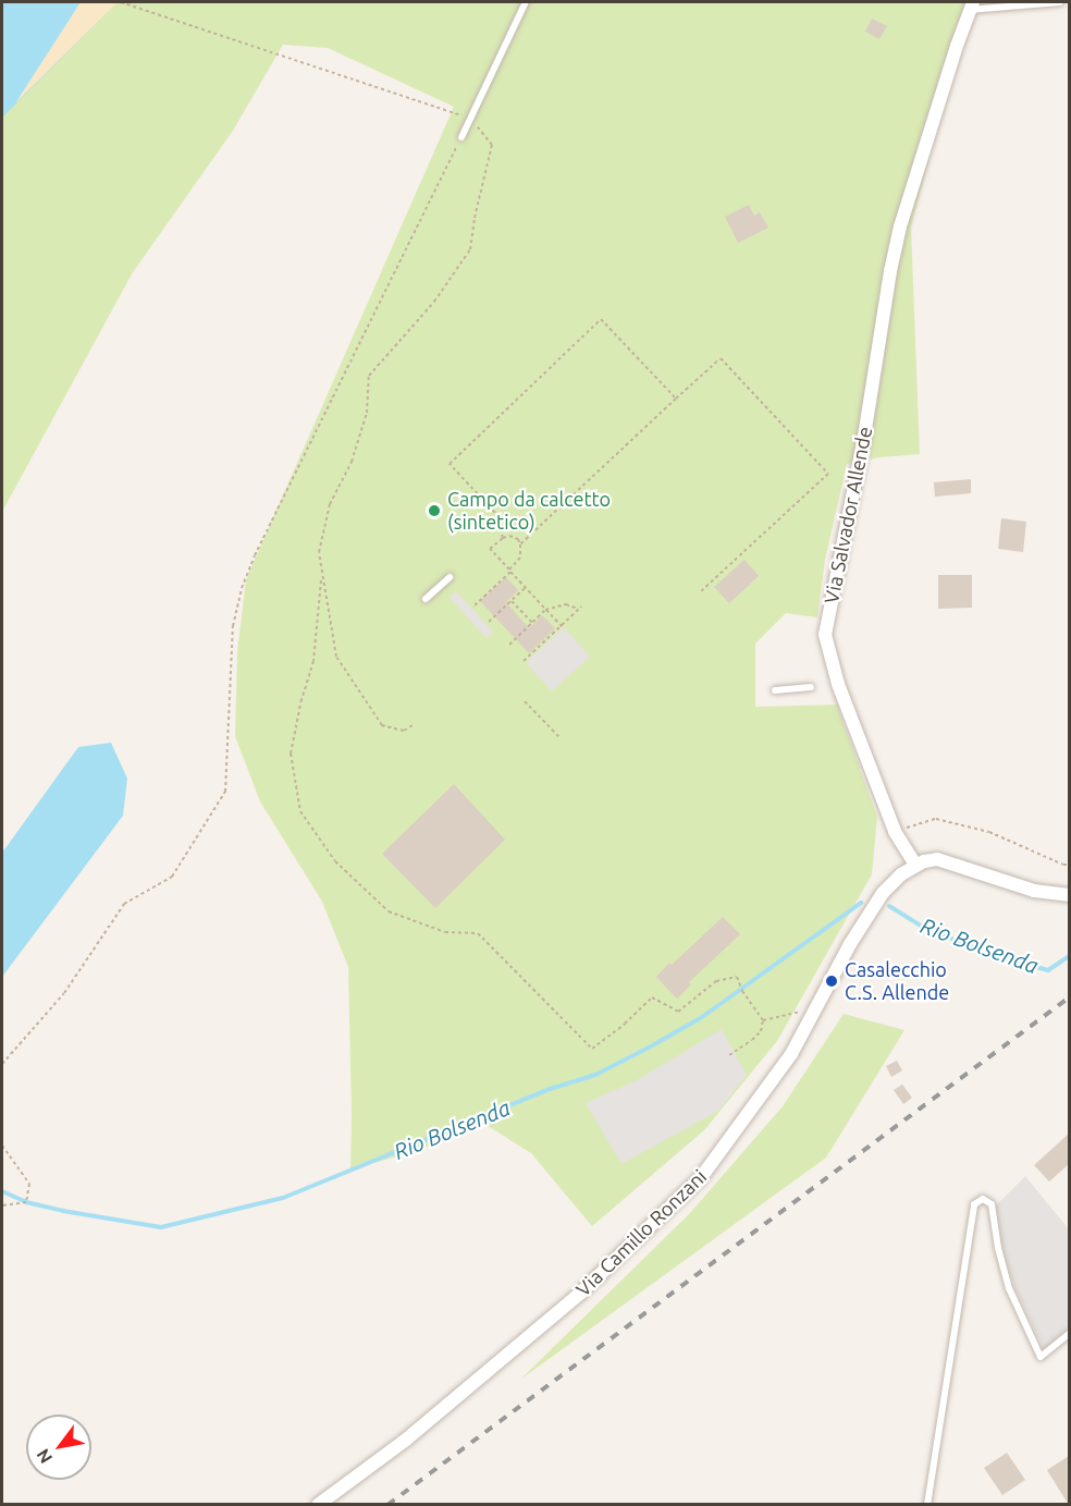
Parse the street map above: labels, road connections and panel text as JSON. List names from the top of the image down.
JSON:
{
  "streets": {
    "street": ["Via Salvador Allende", "Via Camillo Ronzani"]
  },
  "crossings": [
    ["Via Salvador Allende", "Via Camillo Ronzani"]
  ],
  "water": ["Rio Bolsenda"],
  "places": ["Campo da calcetto (sintetico)", "Casalecchio C.S. Allende"],
  "north": "bottom left"
}
